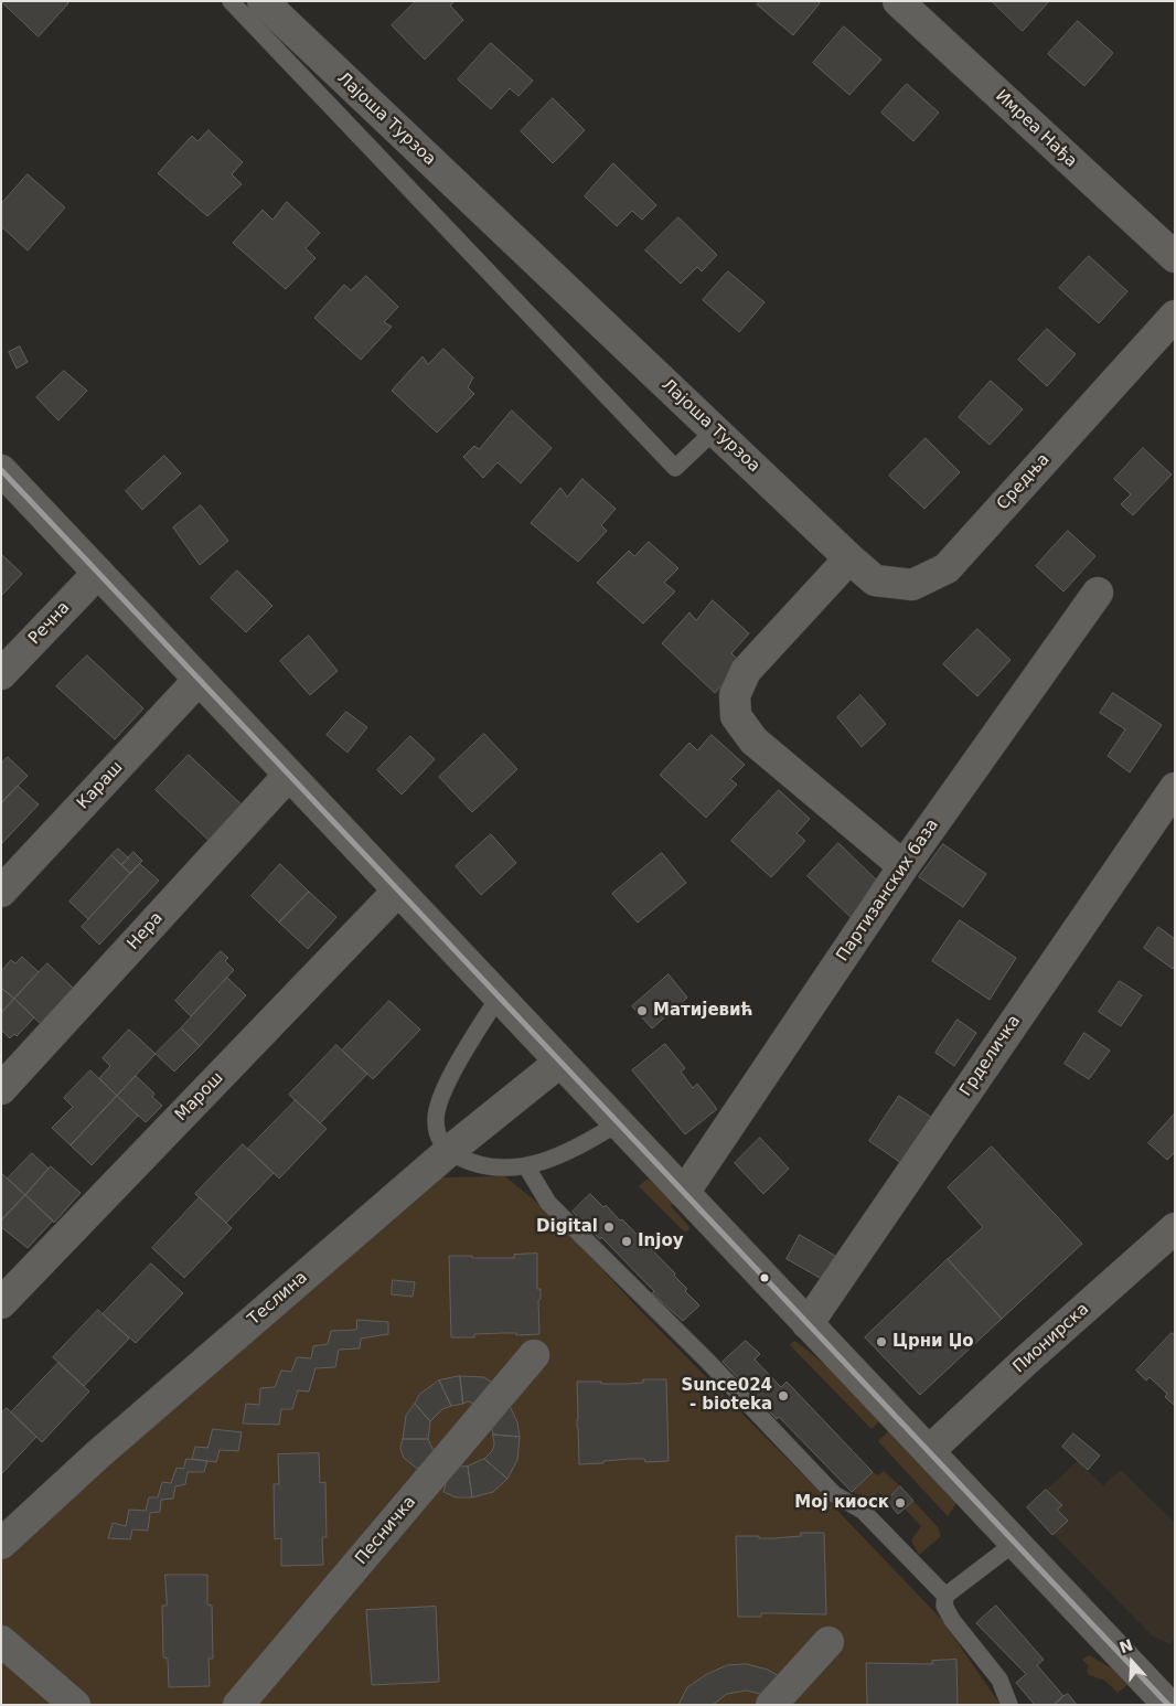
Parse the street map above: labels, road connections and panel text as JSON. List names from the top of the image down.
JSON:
{
  "streets": {
    "street": [
      "Лајоша Турзоа",
      "Имреа Нађа",
      "Средња",
      "Речна",
      "Караш",
      "Партизанских база",
      "Нера",
      "Грделичка",
      "Марош",
      "Теслина",
      "Пионирска",
      "Песничка"
    ]
  },
  "crossings": [
    ["Лајоша Турзоа", "Средња"]
  ],
  "places": [
    "Матијевић",
    "Digital",
    "Injoy",
    "Црни Џо",
    "Sunce024 - bioteka",
    "Мој киоск"
  ],
  "north": "top"
}
